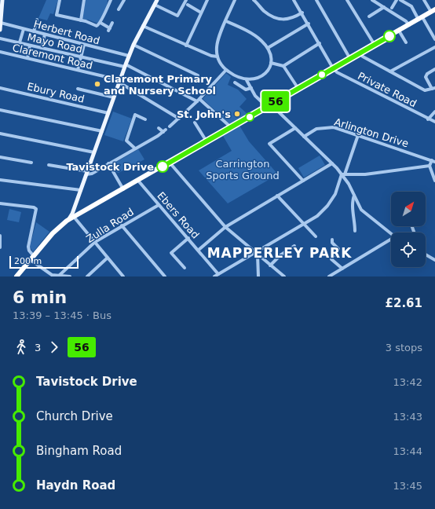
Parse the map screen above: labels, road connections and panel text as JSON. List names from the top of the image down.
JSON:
{
  "streets": {
    "street": [
      "Herbert Road",
      "Mayo Road",
      "Claremont Road",
      "Private Road",
      "Ebury Road",
      "Arlington Drive",
      "Ebers Road",
      "Zulla Road"
    ]
  },
  "crossings": [
    ["Ebers Road", "Zulla Road"]
  ],
  "districts": ["MAPPERLEY PARK"],
  "parks": ["Carrington Sports Ground"],
  "places": ["Claremont Primary and Nursery School", "St. John's", "Tavistock Drive"],
  "lines": ["bus line 56"],
  "scale_bar": "200 m",
  "north": "top right",
  "page": {
    "on_map": "56",
    "scale": "200 m",
    "heading": ["6 min", "13:39 – 13:45 · Bus", "£2.61"],
    "legs": ["3", "56", "3 stops"],
    "list": [
      {
        "name": "Tavistock Drive",
        "value": "13:42"
      },
      {
        "name": "Church Drive",
        "value": "13:43"
      },
      {
        "name": "Bingham Road",
        "value": "13:44"
      },
      {
        "name": "Haydn Road",
        "value": "13:45"
      }
    ]
  }
}
